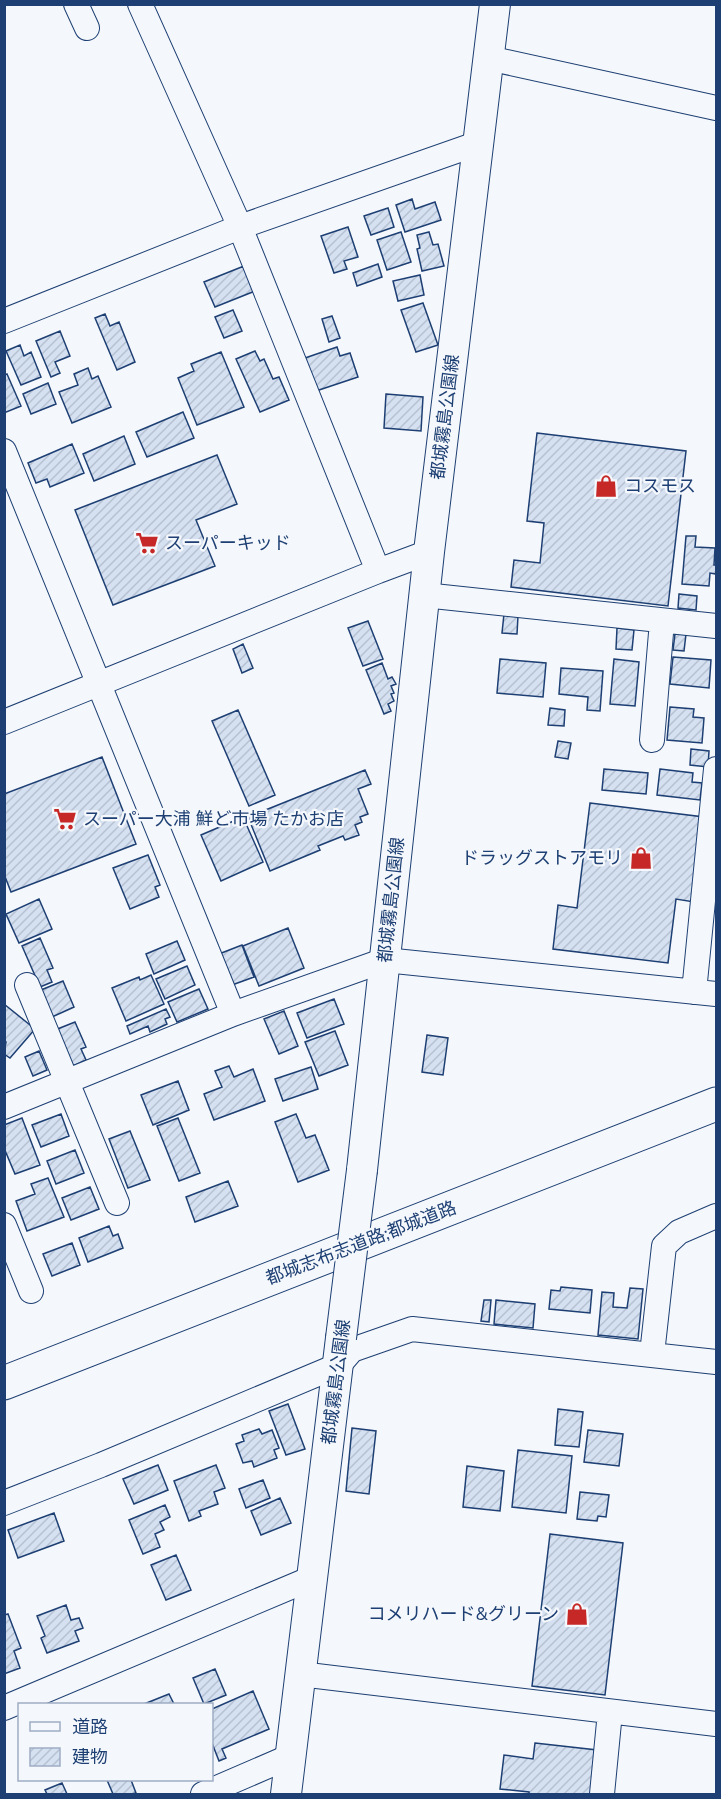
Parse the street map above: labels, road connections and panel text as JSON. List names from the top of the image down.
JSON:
{
  "streets": {
    "highway": ["都城志布志道路;都城道路"],
    "main road": ["都城霧島公園線"]
  },
  "places": {
    "shop": ["コスモス", "ドラッグストアモリ", "コメリハード&グリーン"],
    "supermarket": ["スーパーキッド", "スーパー大浦 鮮ど市場 たかお店"]
  },
  "legend": ["道路", "建物"]
}
